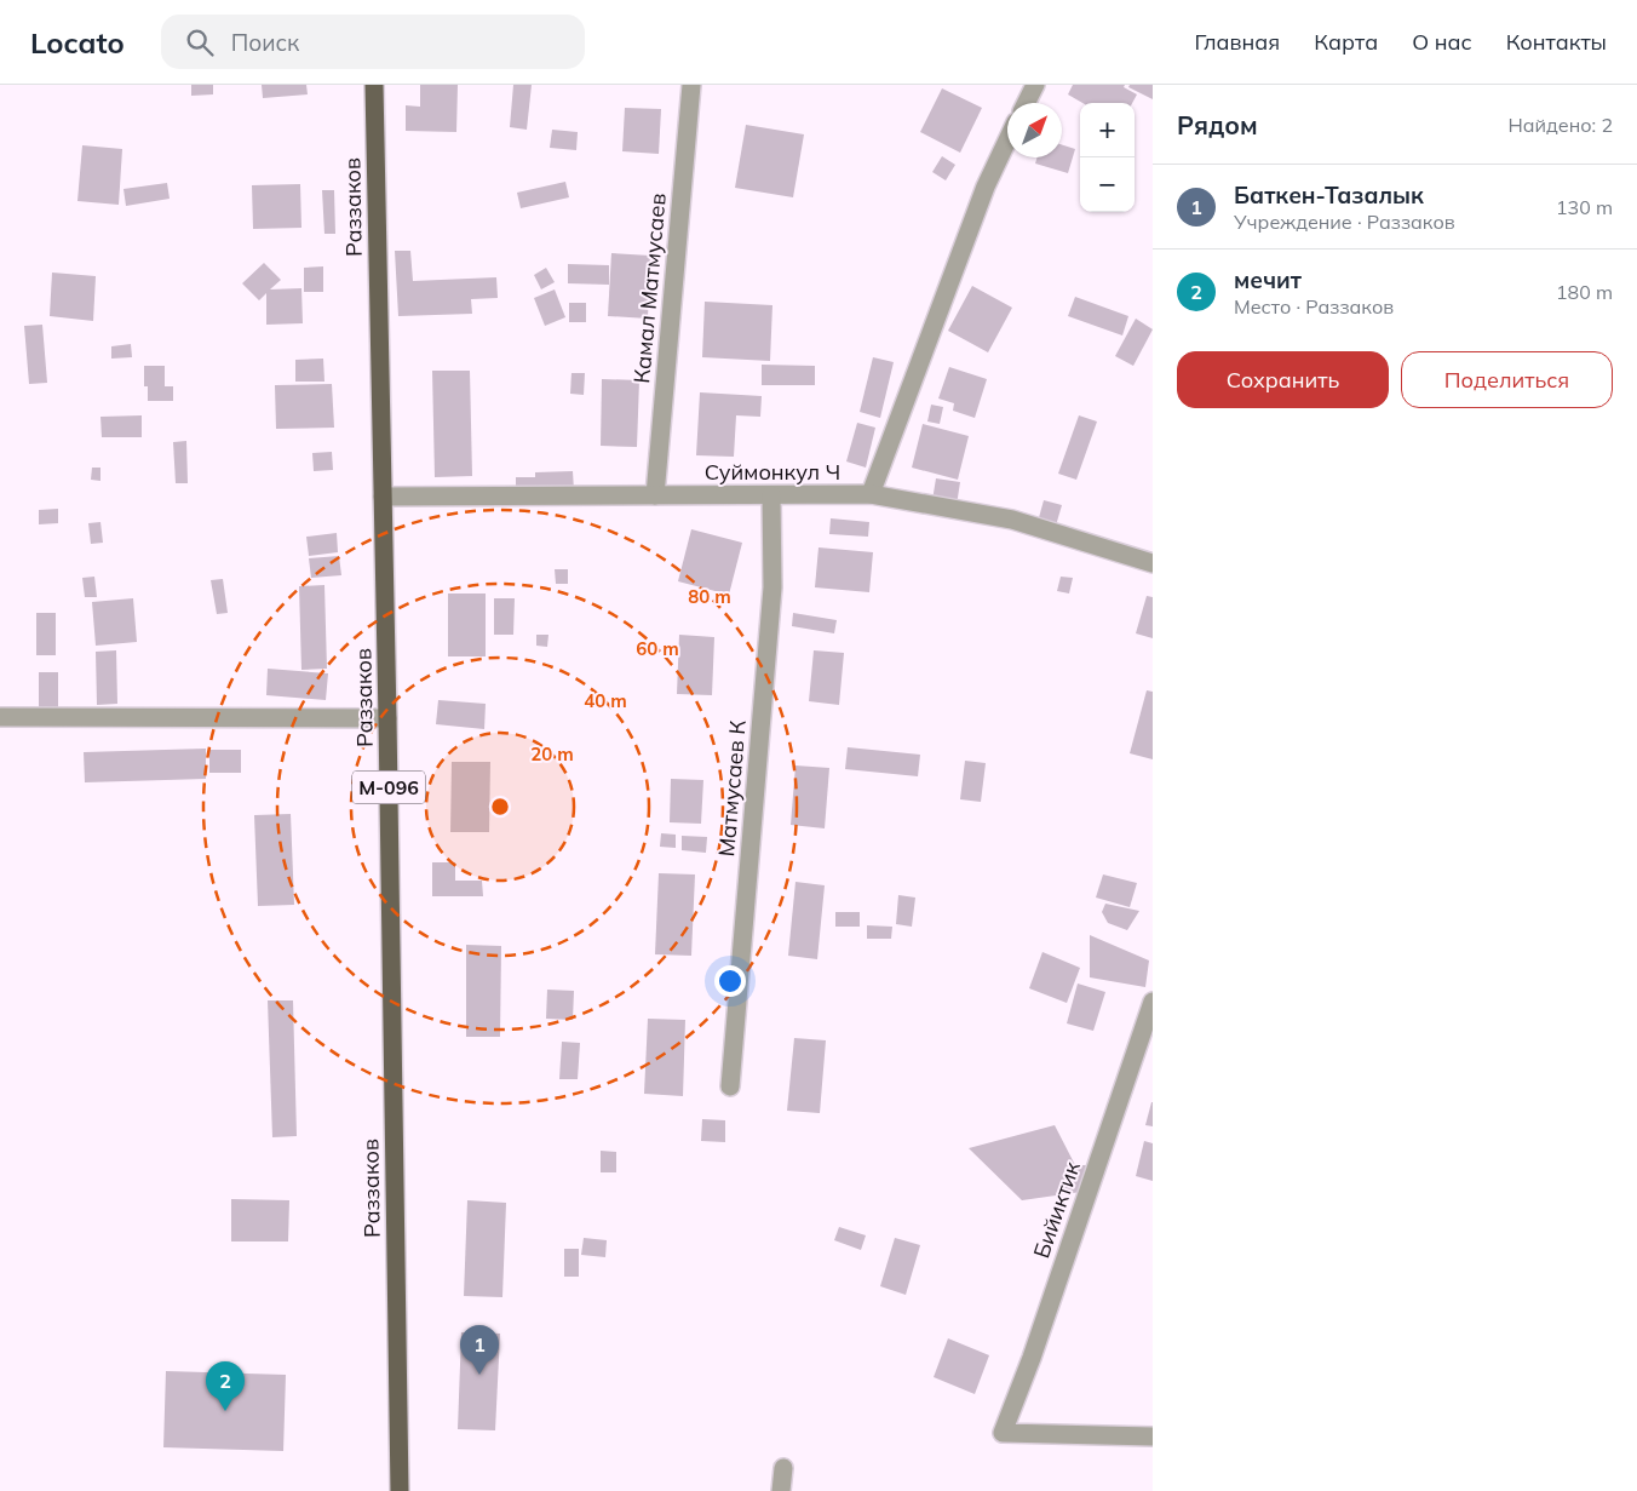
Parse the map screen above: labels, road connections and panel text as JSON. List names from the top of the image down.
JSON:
{
  "streets": {
    "main road": ["Раззаков", "М-096"],
    "street": [
      "Камал Матмусаев",
      "Суймонкул Ч",
      "Матмусаев К",
      "Бийиктик"
    ]
  },
  "crossings": [
    ["Раззаков", "Суймонкул Ч"],
    ["Камал Матмусаев", "Суймонкул Ч"],
    ["Суймонкул Ч", "Матмусаев К"]
  ],
  "north": "top right",
  "page": {
    "header": "Locato",
    "search": "Поиск",
    "nav": [
      "Главная",
      "Карта",
      "О нас",
      "Контакты"
    ],
    "heading": ["Рядом", "Найдено: 2"],
    "map_buttons": ["+", "−"],
    "list": [
      {
        "mark": "1",
        "name": "Баткен-Тазалык",
        "note": "Учреждение · Раззаков",
        "value": "130 m"
      },
      {
        "mark": "2",
        "name": "мечит",
        "note": "Место · Раззаков",
        "value": "180 m"
      }
    ],
    "buttons": ["Сохранить", "Поделиться"],
    "pins": ["1", "2"]
  },
  "rings": [
    "80 m",
    "60 m",
    "40 m",
    "20 m"
  ]
}
